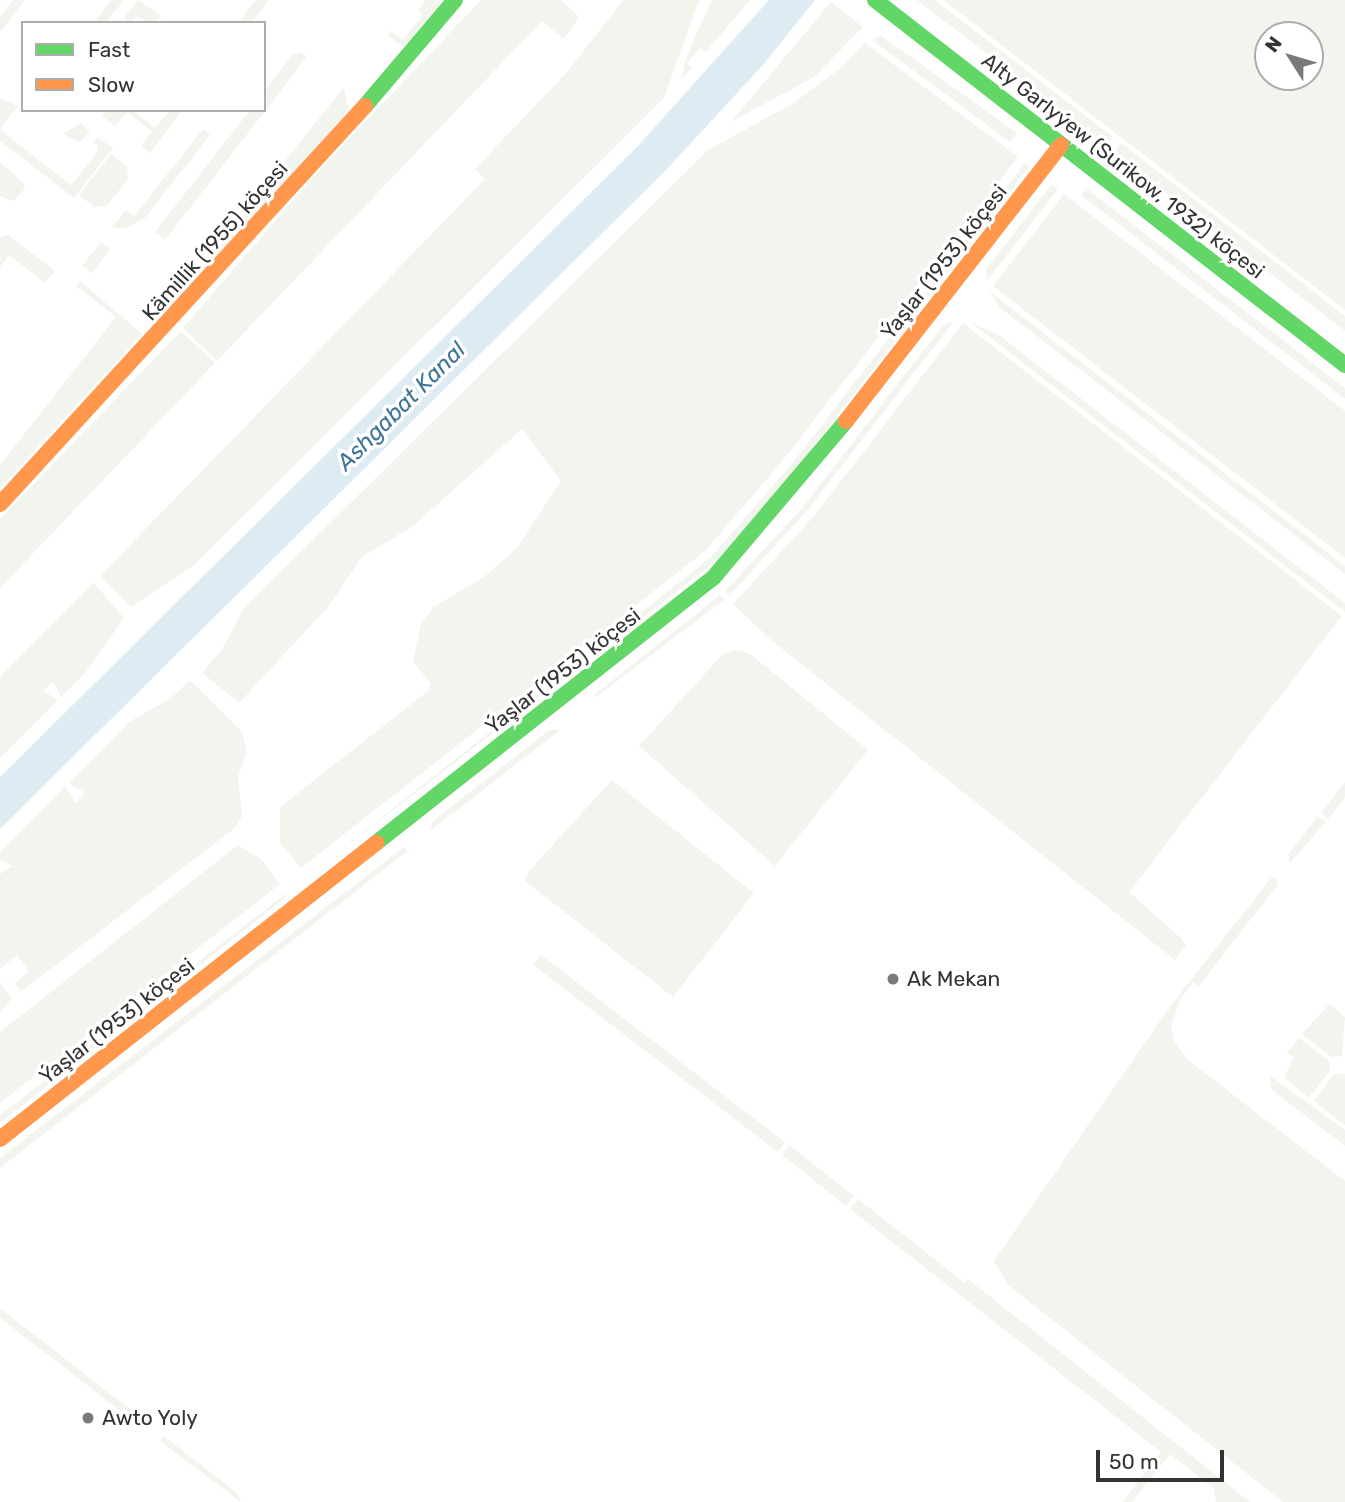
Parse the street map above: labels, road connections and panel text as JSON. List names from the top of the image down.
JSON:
{
  "streets": {
    "street": ["Alty Garlyýew (Surikow, 1932) köçesi", "Kämillik (1955) köçesi", "Ýaşlar (1953) köçesi"]
  },
  "crossings": [
    ["Alty Garlyýew (Surikow, 1932) köçesi", "Ýaşlar (1953) köçesi"]
  ],
  "water": ["Ashgabat Kanal"],
  "places": ["Ak Mekan", "Awto Yoly"],
  "legend": ["Fast", "Slow"],
  "scale_bar": "50 m",
  "north": "top left"
}
